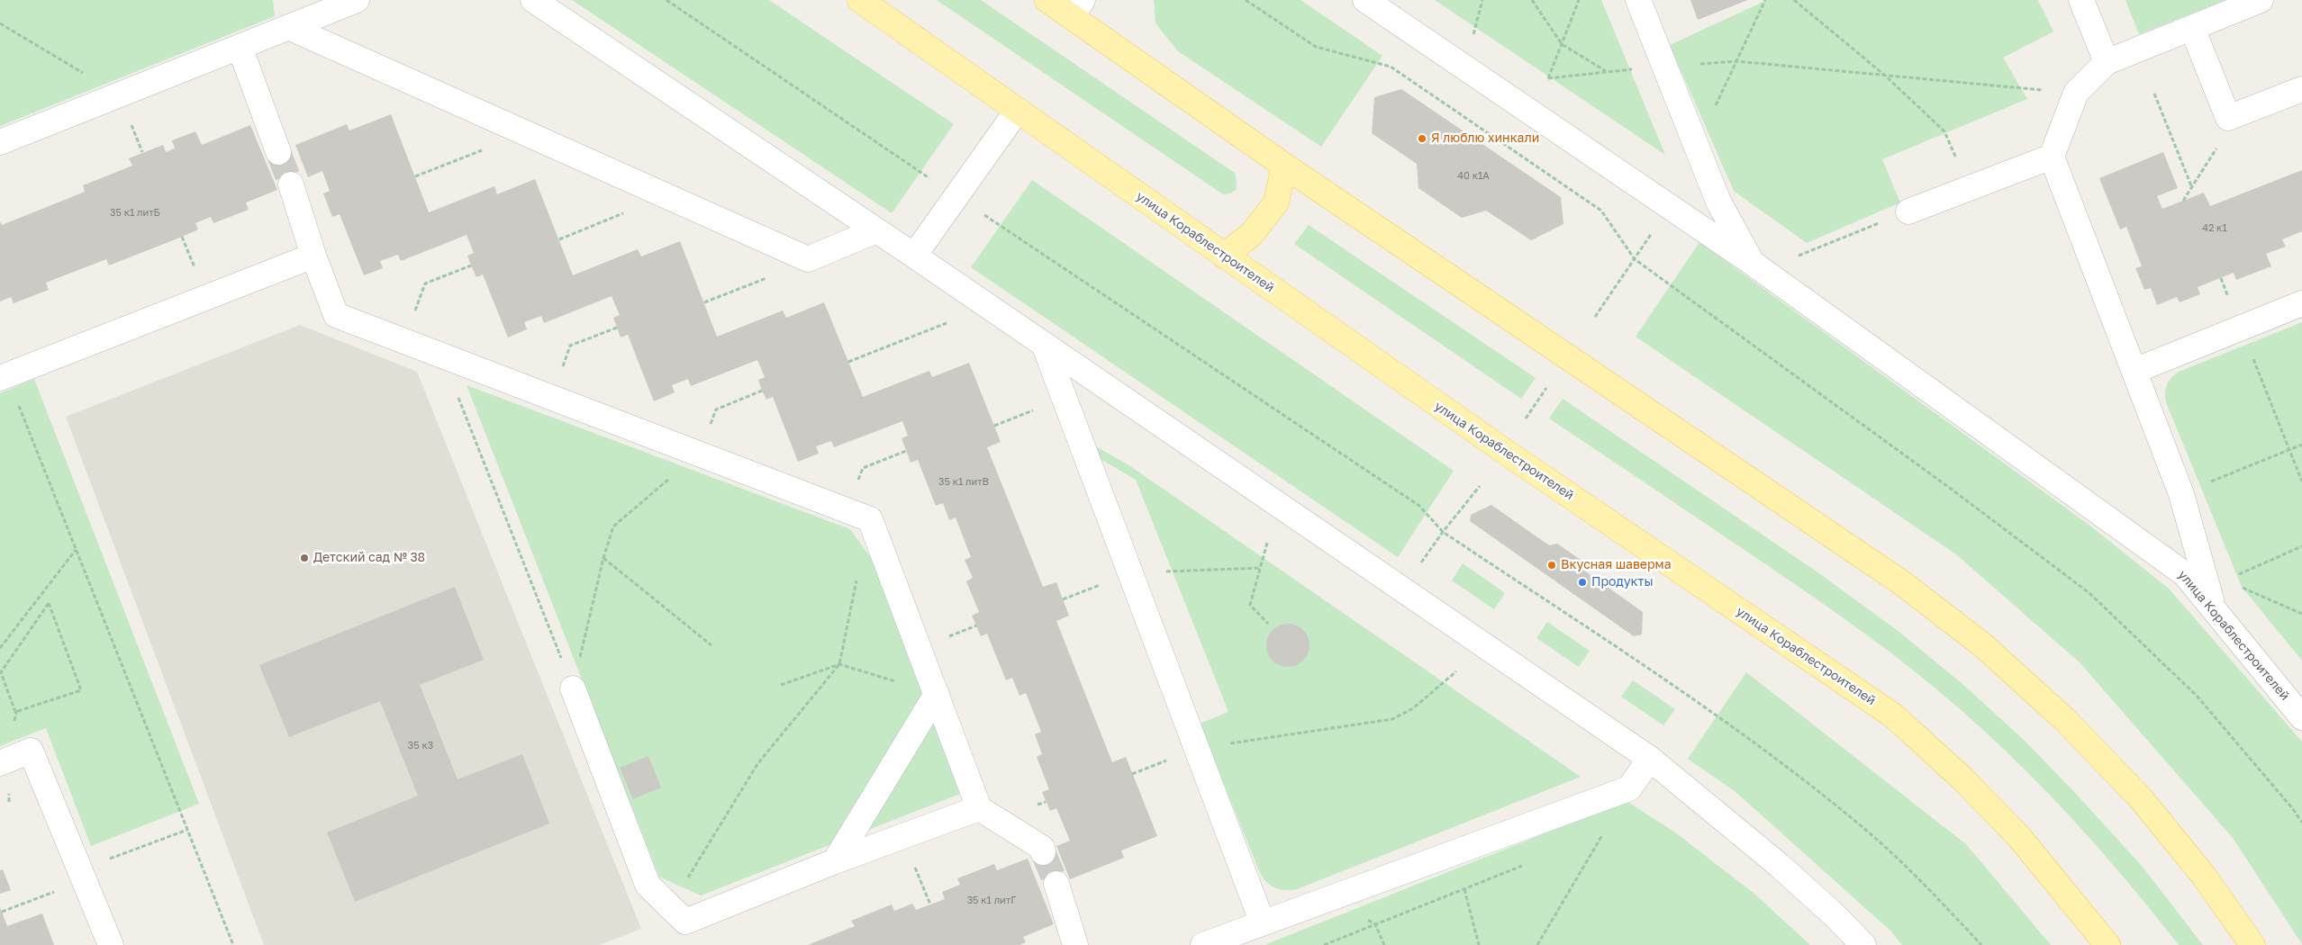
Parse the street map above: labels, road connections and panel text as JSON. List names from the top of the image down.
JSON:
{
  "streets": {
    "main road": ["улица Кораблестроителей"]
  },
  "places": [
    "Я люблю хинкали",
    "Детский сад № 38",
    "Вкусная шаверма",
    "Продукты"
  ],
  "house_numbers": [
    "40 к1А",
    "35 к1 литБ",
    "42 к1",
    "35 к1 литВ",
    "35 к3",
    "35 к1 литГ"
  ]
}
